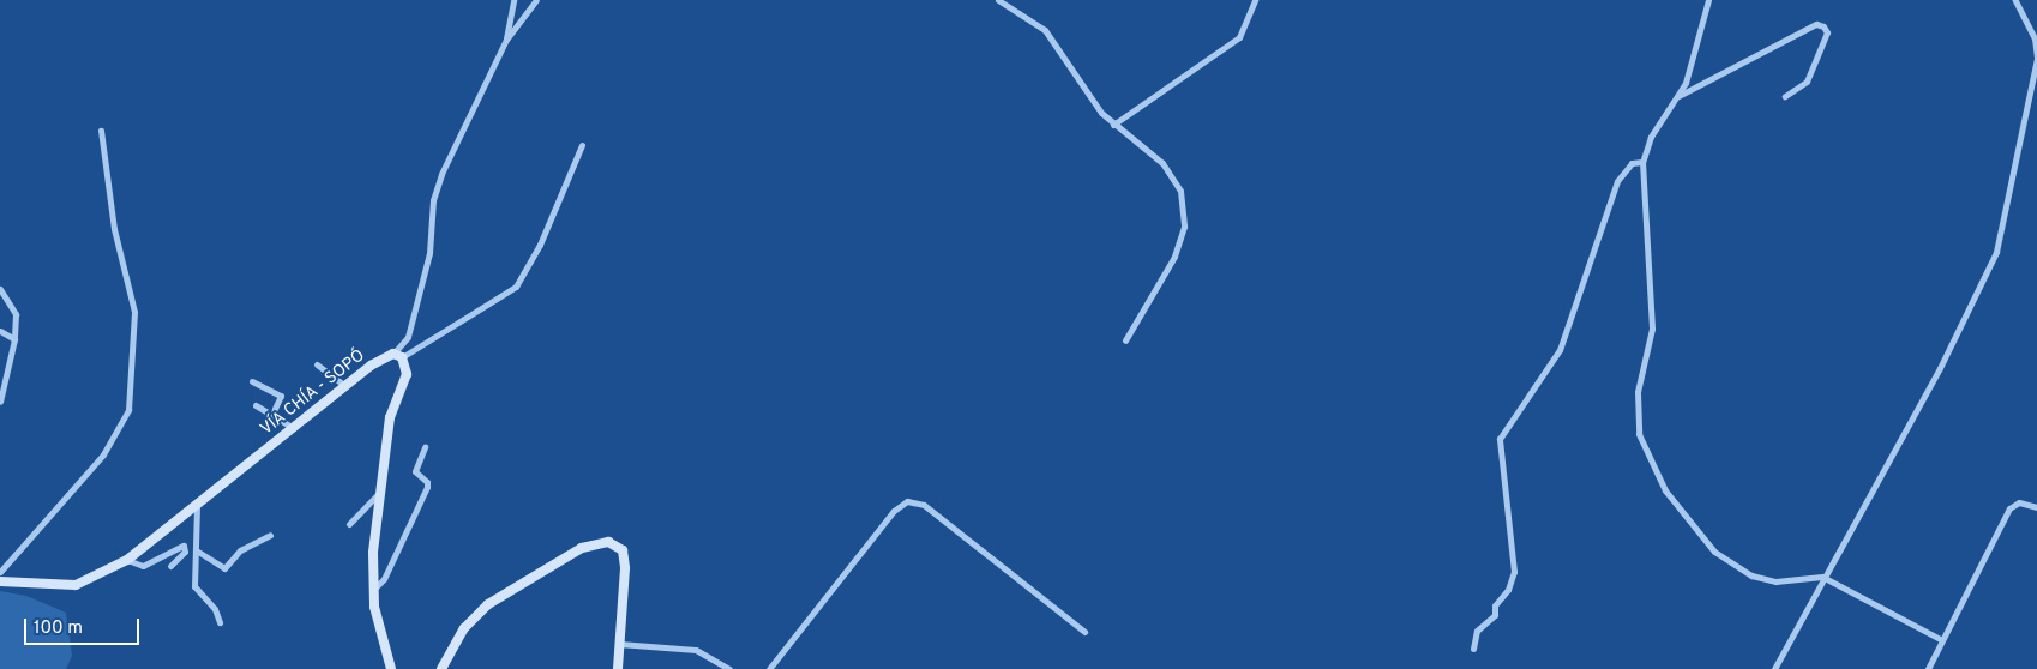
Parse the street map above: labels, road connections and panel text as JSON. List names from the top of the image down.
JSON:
{
  "streets": {
    "street": ["VÍA CHÍA - SOPÓ"]
  },
  "scale_bar": "100 m"
}
